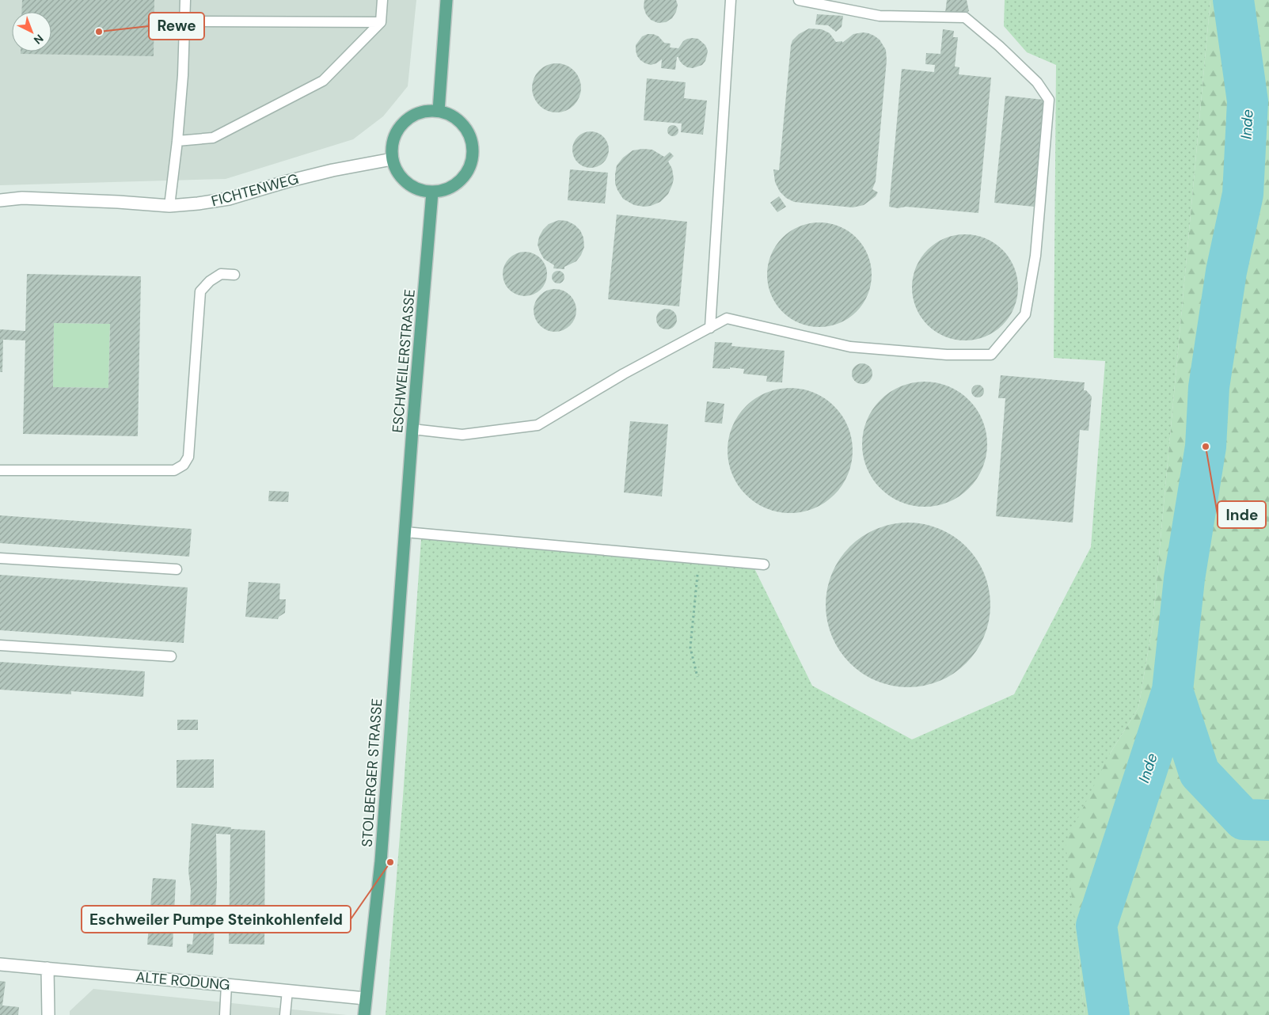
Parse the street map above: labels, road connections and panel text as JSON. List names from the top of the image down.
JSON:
{
  "streets": {
    "main road": ["ESCHWEILERSTRASSE", "STOLBERGER STRASSE"],
    "street": ["FICHTENWEG", "ALTE RODUNG"]
  },
  "crossings": [
    ["FICHTENWEG", "ESCHWEILERSTRASSE"],
    ["ESCHWEILERSTRASSE", "STOLBERGER STRASSE"],
    ["STOLBERGER STRASSE", "ALTE RODUNG"]
  ],
  "water": ["Inde"],
  "places": ["Rewe", "Inde", "Eschweiler Pumpe Steinkohlenfeld"],
  "north": "bottom right"
}
